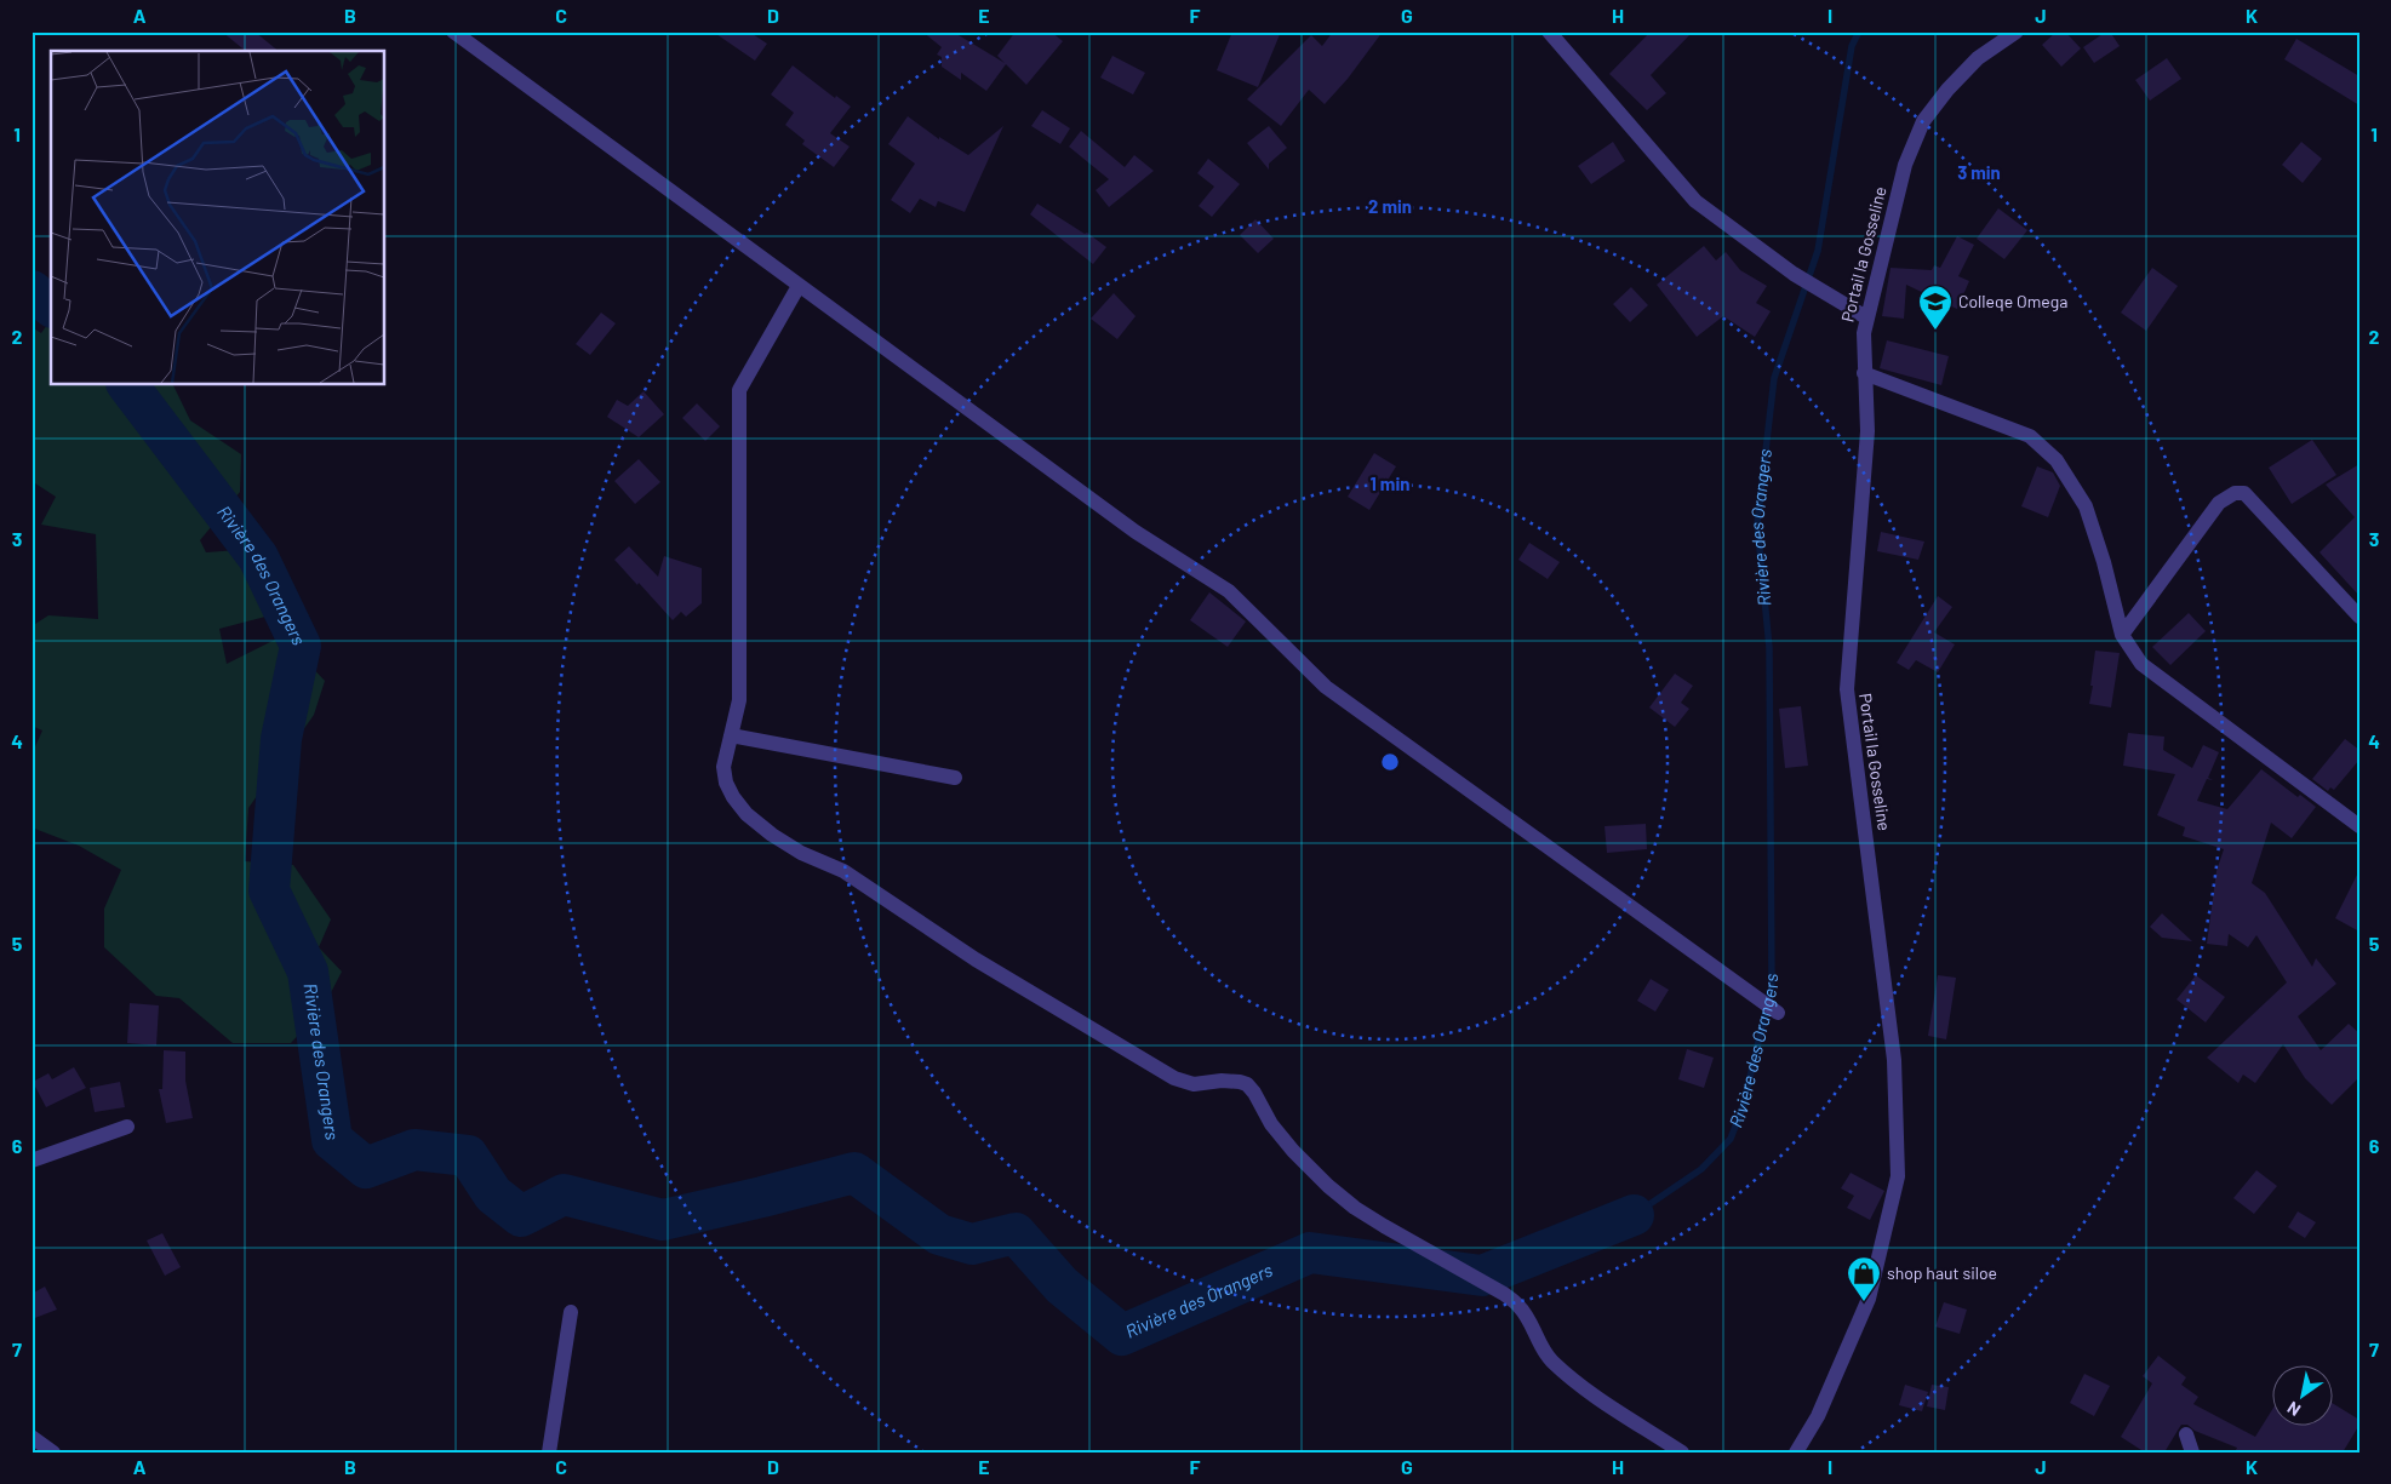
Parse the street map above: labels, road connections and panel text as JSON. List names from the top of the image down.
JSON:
{
  "streets": {
    "street": ["Portail la Gosseline"]
  },
  "water": ["Rivière des Orangers"],
  "places": {
    "school or university": ["Colleqe Omega"],
    "shop": ["shop haut siloe"]
  },
  "north": "bottom left",
  "grid": {
    "columns": [
      "A",
      "B",
      "C",
      "D",
      "E",
      "F",
      "G",
      "H",
      "I",
      "J",
      "K"
    ],
    "rows": [
      "1",
      "2",
      "3",
      "4",
      "5",
      "6",
      "7"
    ]
  },
  "rings": ["3 min", "2 min", "1 min"]
}
